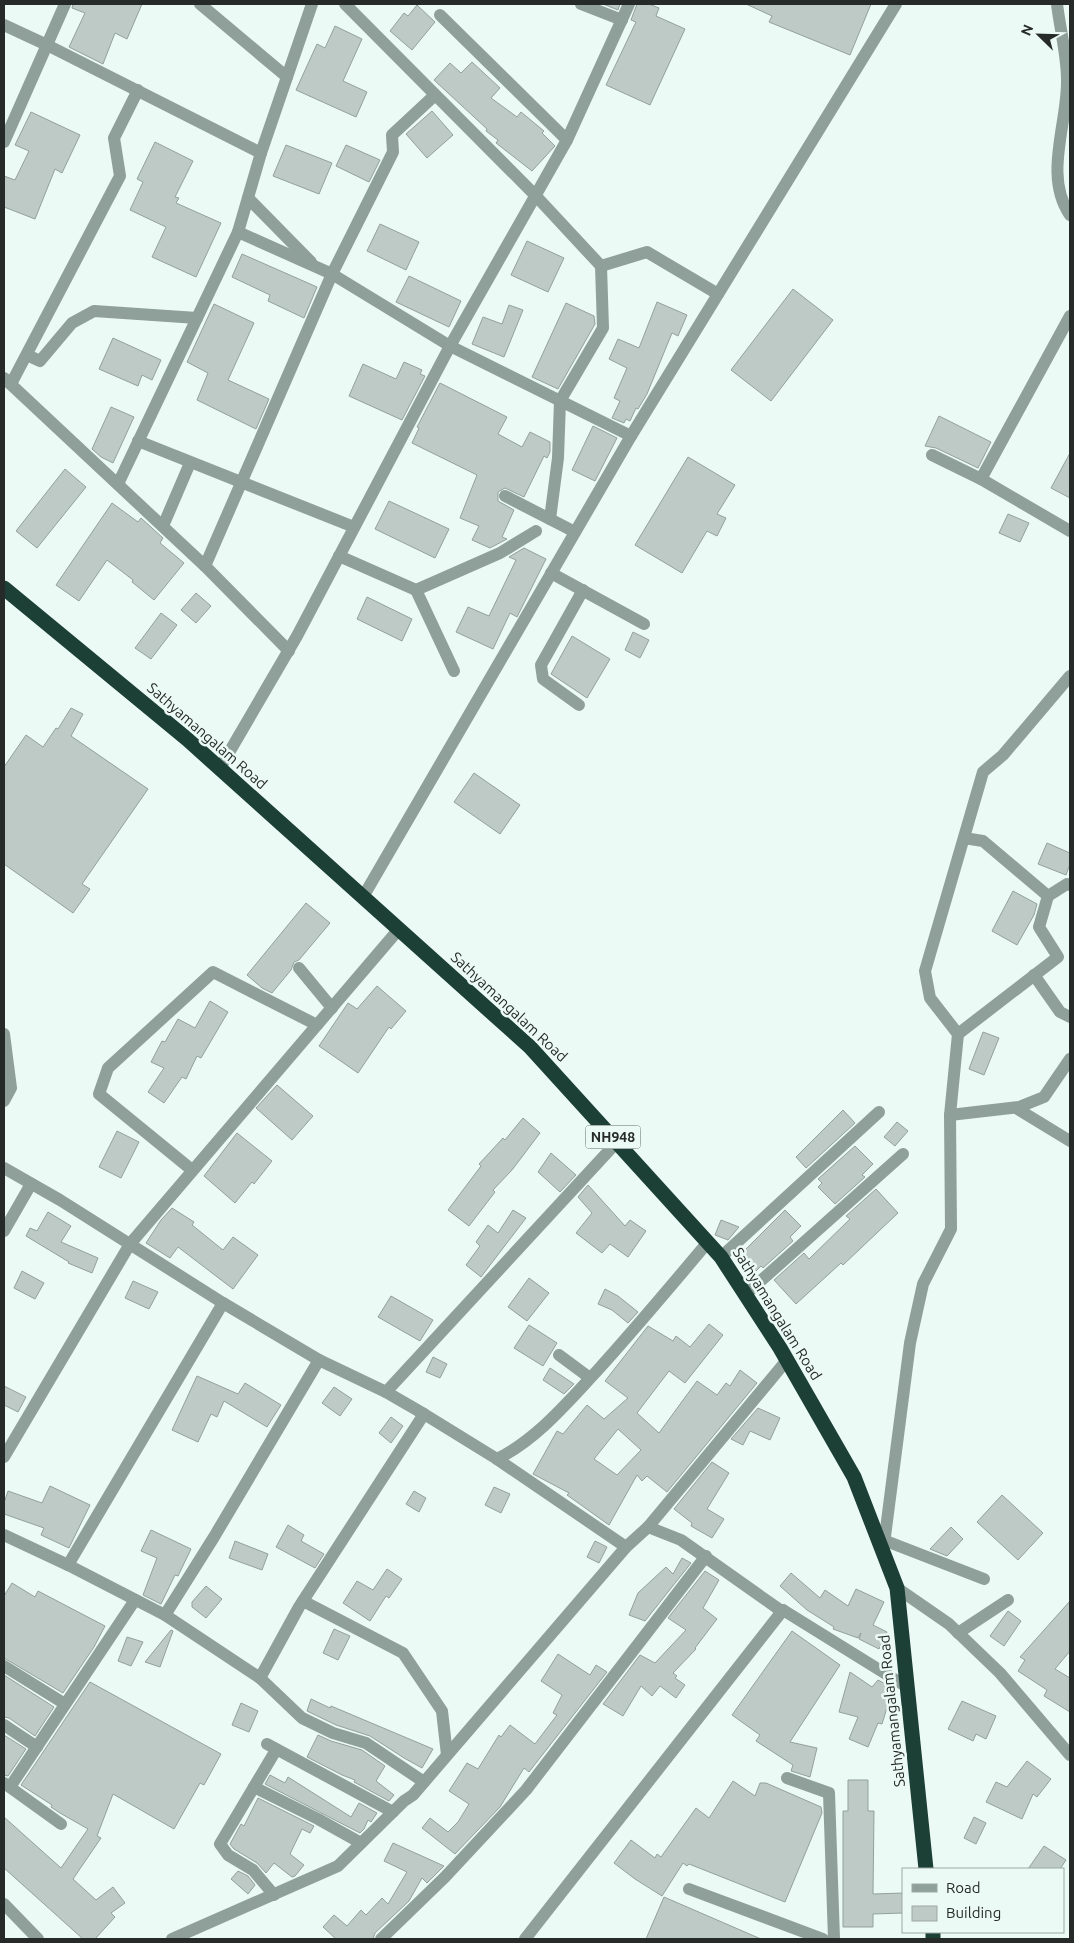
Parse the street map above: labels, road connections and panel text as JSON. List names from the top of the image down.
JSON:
{
  "streets": {
    "highway": ["Sathyamangalam Road", "NH948"]
  },
  "legend": ["Road", "Building"],
  "north": "top left"
}
